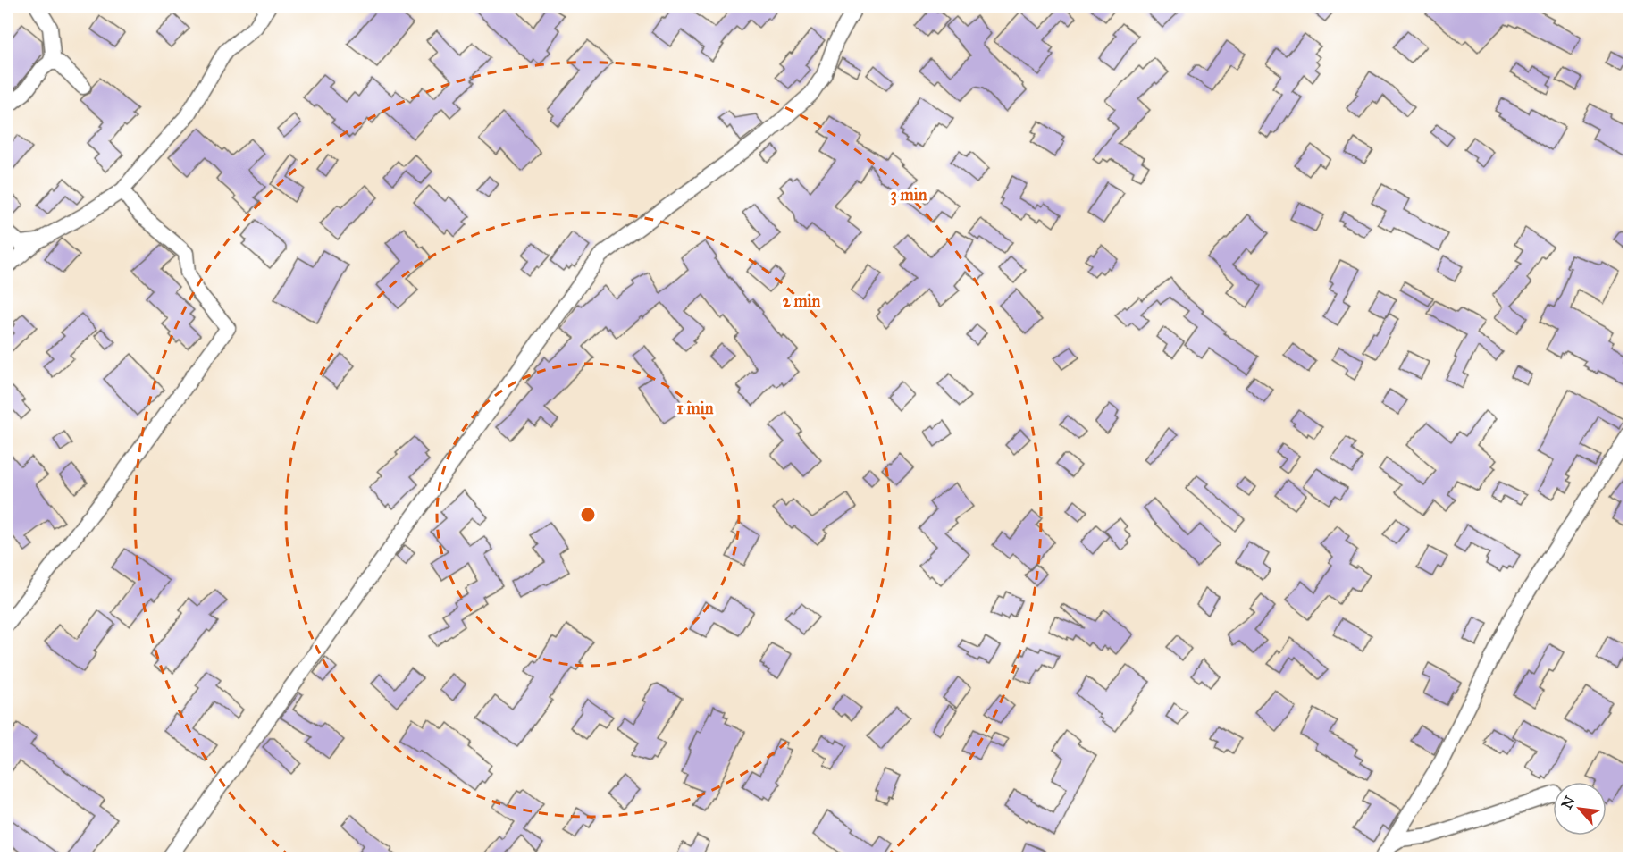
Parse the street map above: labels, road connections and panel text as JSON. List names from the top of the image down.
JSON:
{
  "north": "top left",
  "rings": ["3 min", "2 min", "1 min"]
}
